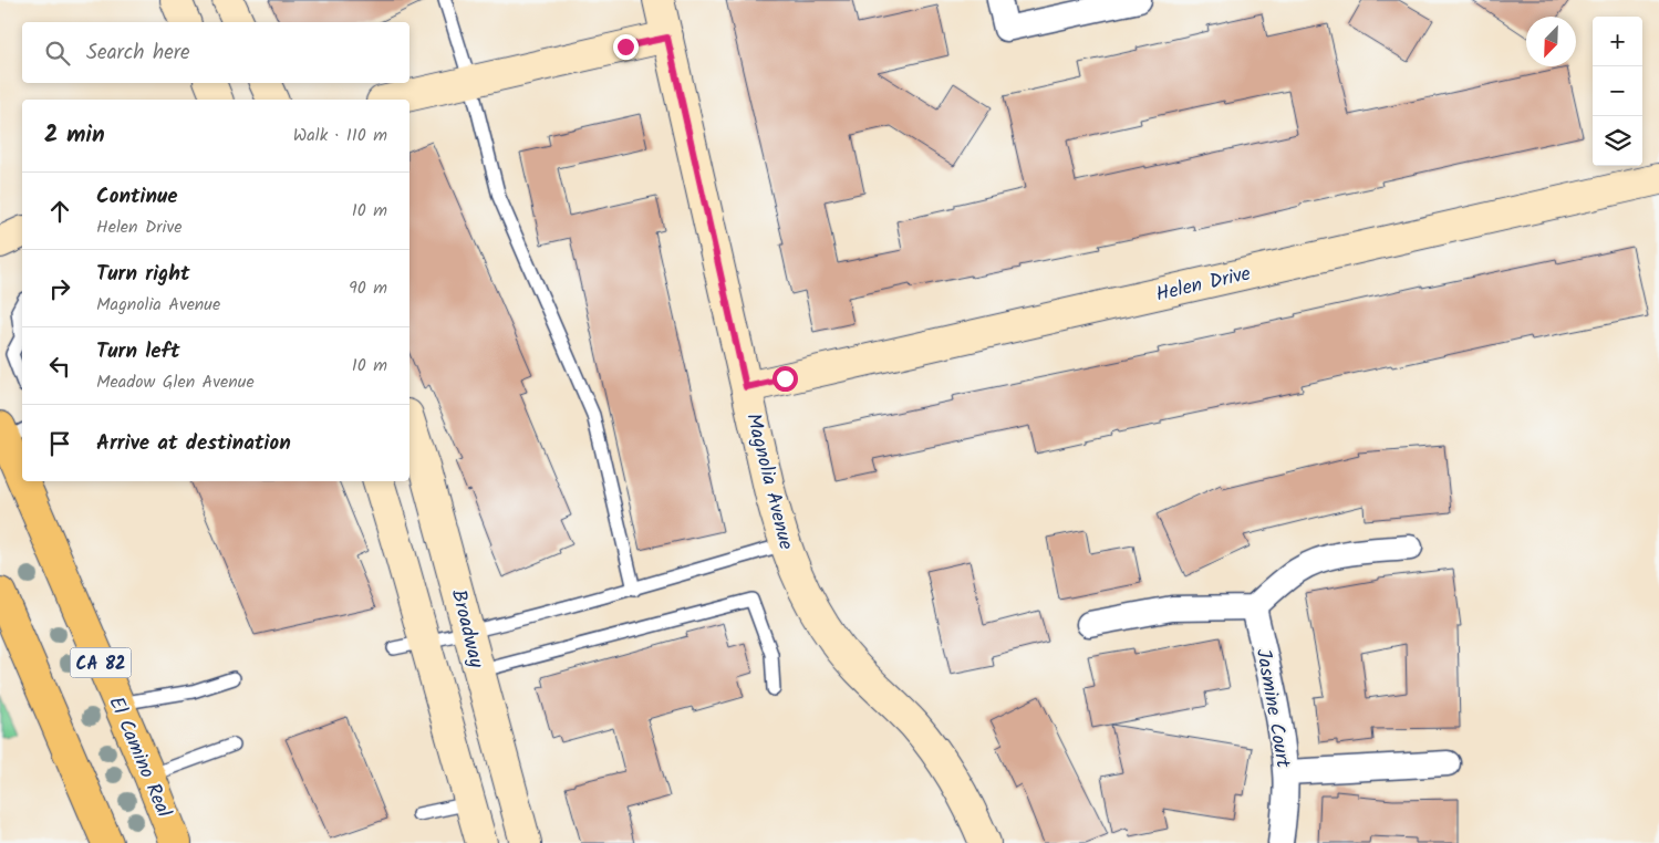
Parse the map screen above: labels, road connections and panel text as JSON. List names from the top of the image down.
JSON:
{
  "streets": {
    "main road": ["CA 82", "El Camino Real"],
    "street": [
      "Helen Drive",
      "Magnolia Avenue",
      "Broadway",
      "Jasmine Court"
    ]
  },
  "crossings": [
    ["Helen Drive", "Magnolia Avenue"]
  ],
  "north": "bottom left",
  "page": {
    "map_buttons": ["+", "−"],
    "search": "Search here",
    "heading": ["2 min", "Walk · 110 m"],
    "list": [
      ["Continue", "Helen Drive", "10 m"],
      ["Turn right", "Magnolia Avenue", "90 m"],
      ["Turn left", "Meadow Glen Avenue", "10 m"],
      "Arrive at destination"
    ]
  }
}
